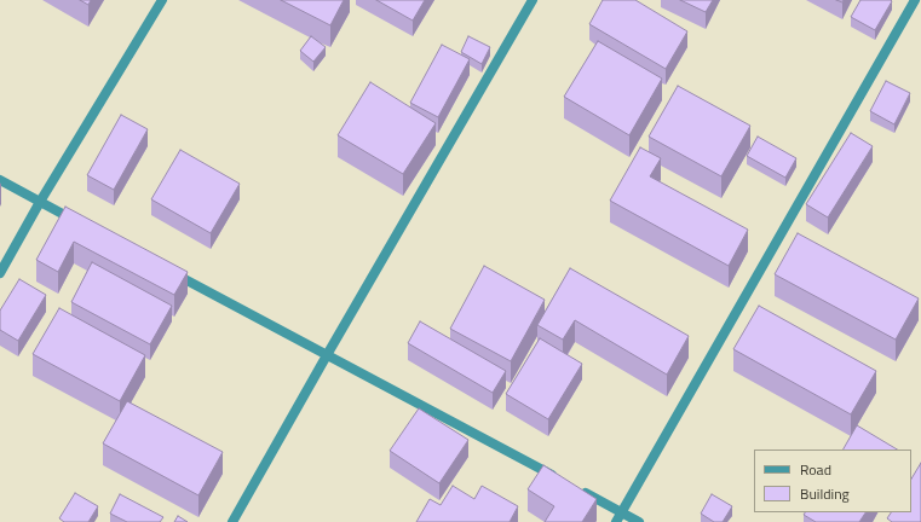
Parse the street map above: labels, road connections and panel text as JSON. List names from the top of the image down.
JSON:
{
  "legend": ["Road", "Building"]
}
